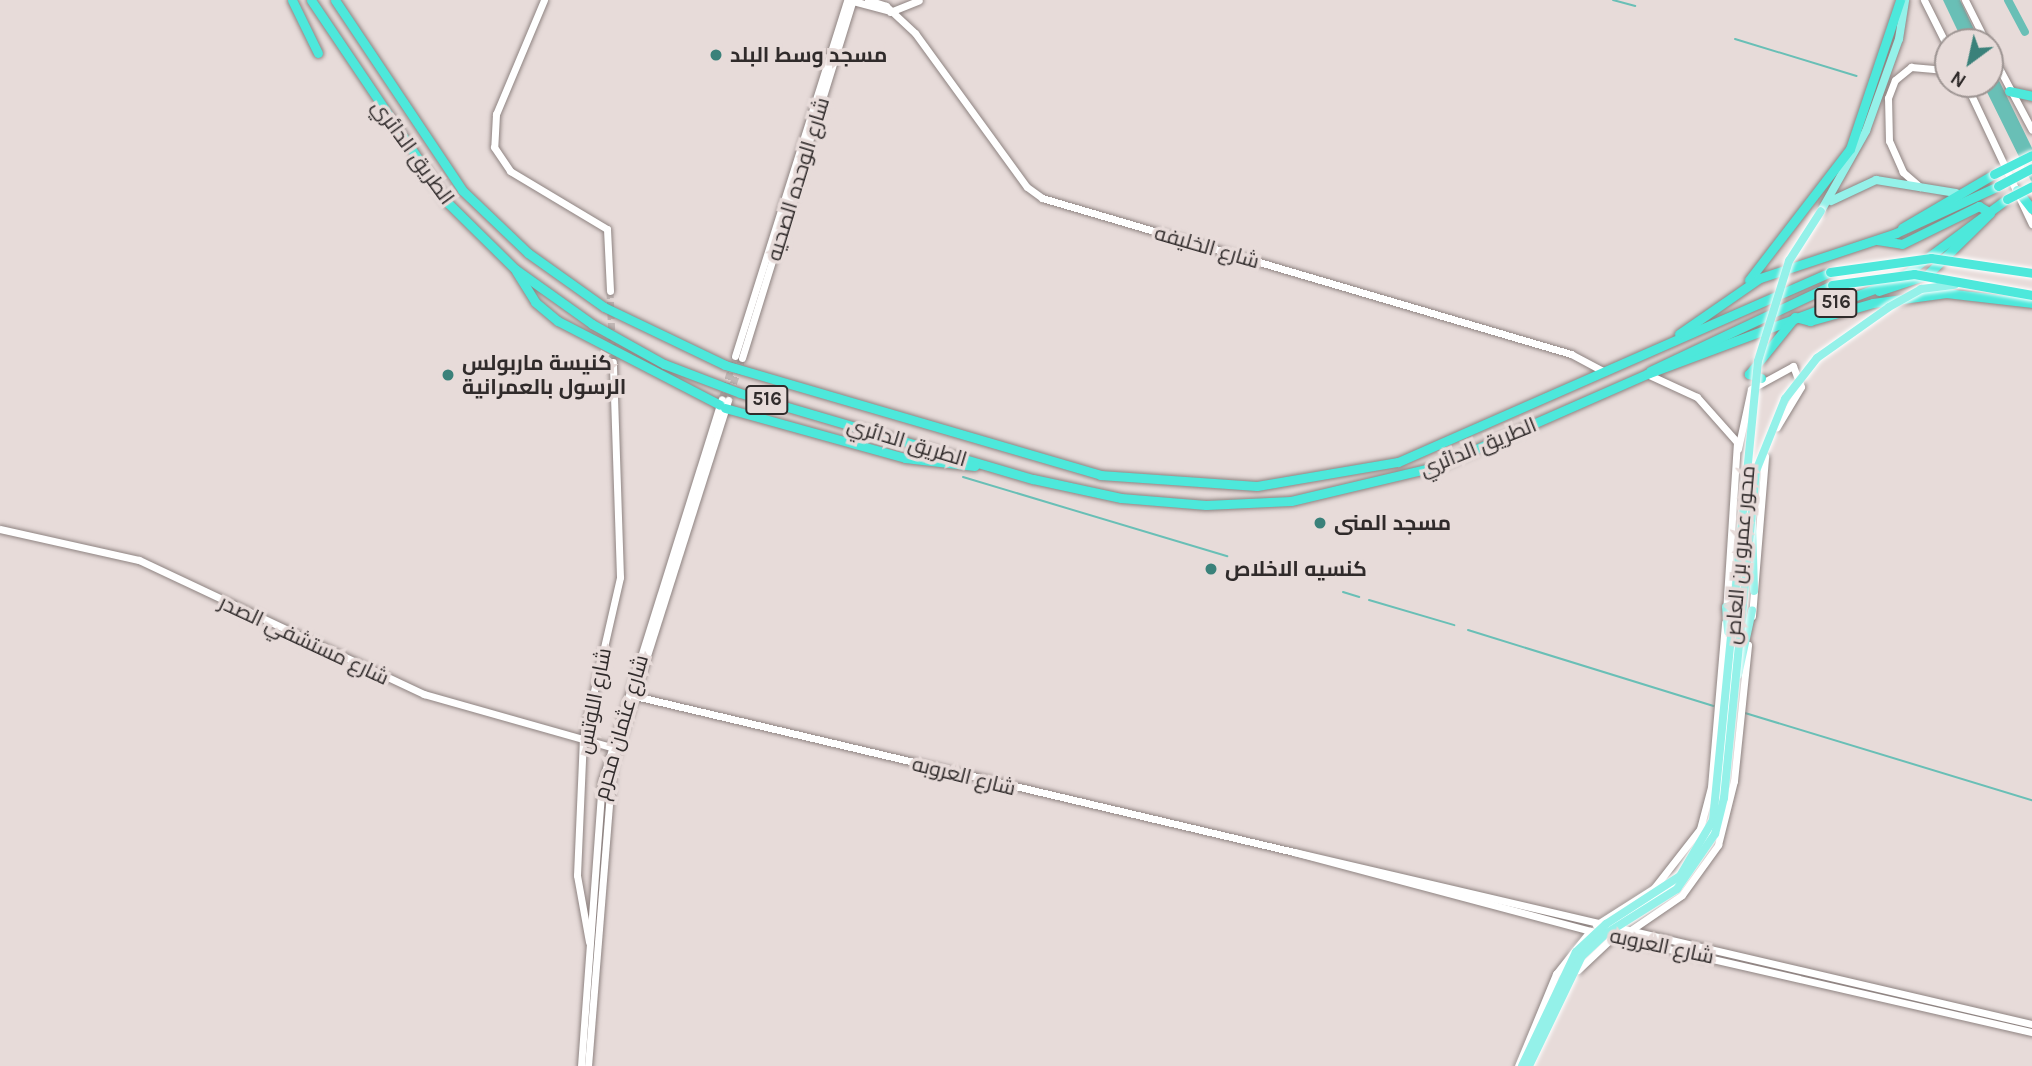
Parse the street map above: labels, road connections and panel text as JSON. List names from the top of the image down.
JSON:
{
  "streets": {
    "highway": ["الطريق الدائري", "516"],
    "main road": ["محور عمرو بن العاص"],
    "street": [
      "شارع الوحده الصحيه",
      "شارع الخليفه",
      "شارع مستشفي الصدر",
      "شارع اللوتس",
      "شارع عثمان محرم",
      "شارع العروبه"
    ]
  },
  "crossings": [
    ["الطريق الدائري", "شارع الخليفه"],
    ["الطريق الدائري", "محور عمرو بن العاص"],
    ["شارع الوحده الصحيه", "شارع الخليفه"],
    ["شارع مستشفي الصدر", "شارع اللوتس"],
    ["شارع مستشفي الصدر", "شارع عثمان محرم"],
    ["شارع اللوتس", "شارع عثمان محرم"],
    ["شارع عثمان محرم", "شارع العروبه"]
  ],
  "places": [
    "مسجد وسط البلد",
    "كنيسة ماربولس الرسول بالعمرانية",
    "مسجد المنى",
    "كنسيه الاخلاص"
  ],
  "north": "bottom left"
}
